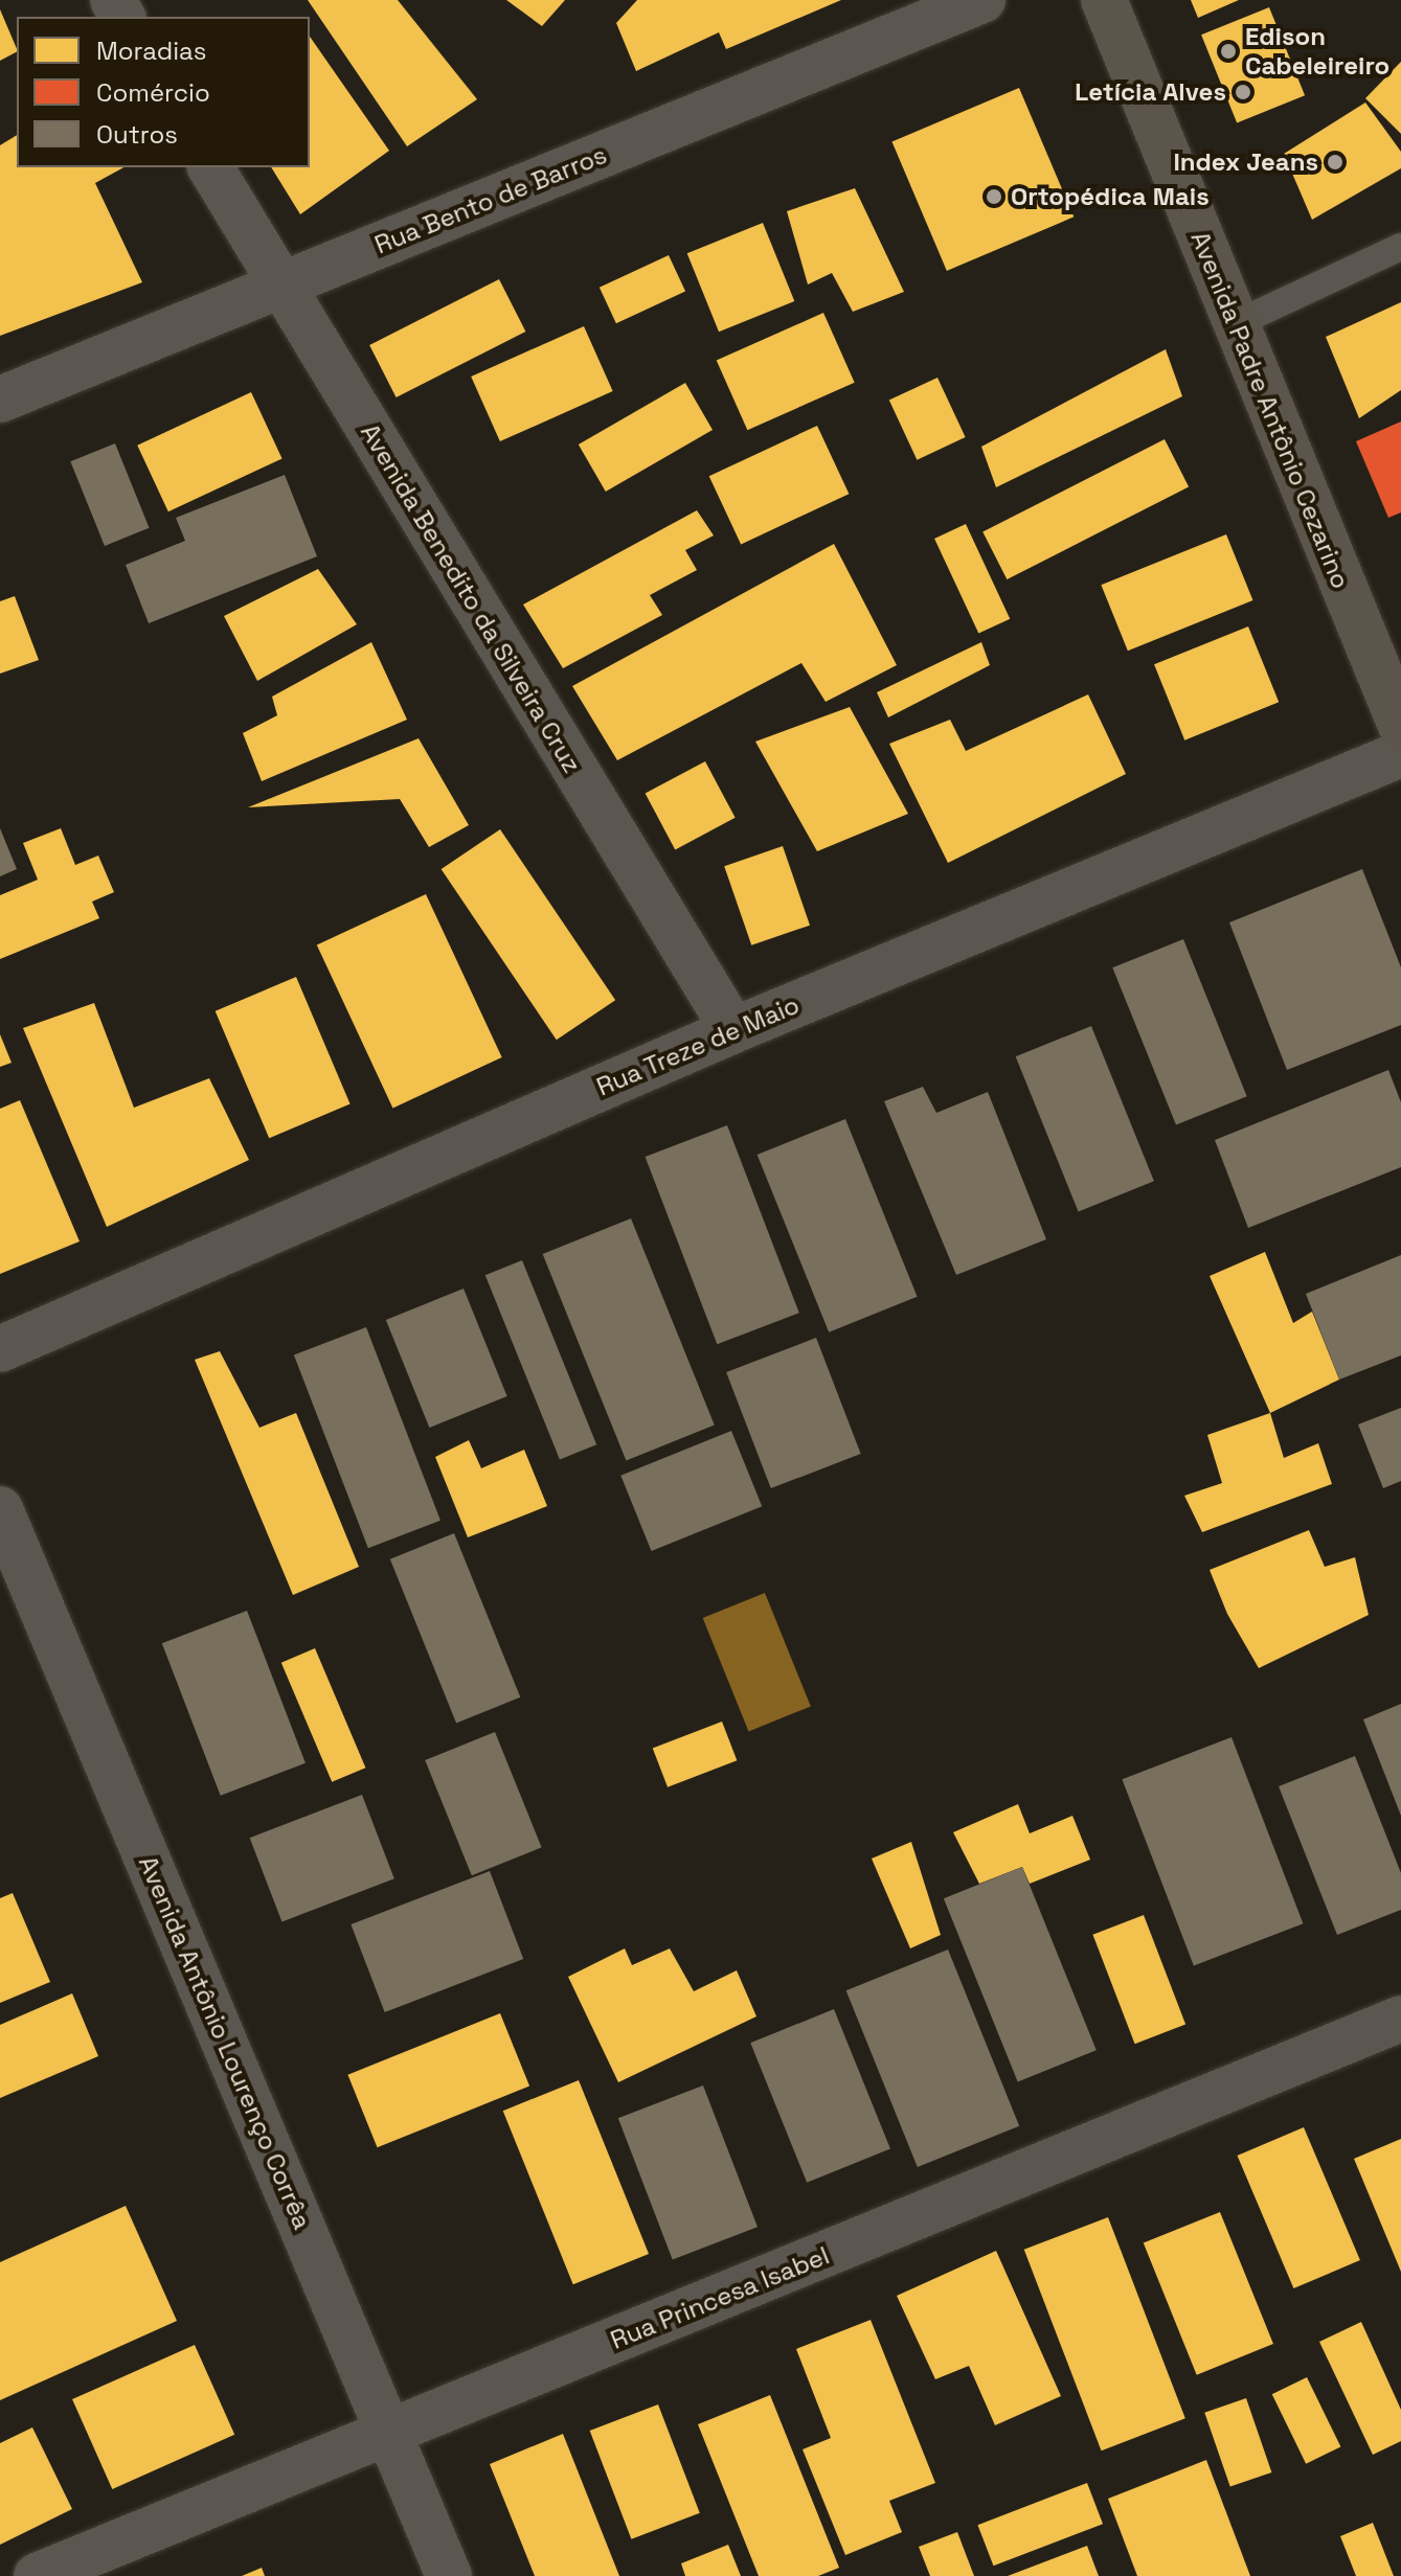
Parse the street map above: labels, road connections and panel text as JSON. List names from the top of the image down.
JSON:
{
  "streets": {
    "street": [
      "Rua Bento de Barros",
      "Avenida Padre Antônio Cezarino",
      "Avenida Benedito da Silveira Cruz",
      "Rua Treze de Maio",
      "Avenida Antônio Lourenço Corrêa",
      "Rua Princesa Isabel"
    ]
  },
  "crossings": [
    ["Rua Bento de Barros", "Avenida Benedito da Silveira Cruz"],
    ["Avenida Benedito da Silveira Cruz", "Rua Treze de Maio"],
    ["Avenida Antônio Lourenço Corrêa", "Rua Princesa Isabel"]
  ],
  "places": [
    "Edison Cabeleireiro",
    "Letícia Alves",
    "Index Jeans",
    "Ortopédica Mais"
  ],
  "legend": ["Moradias", "Comércio", "Outros"]
}
